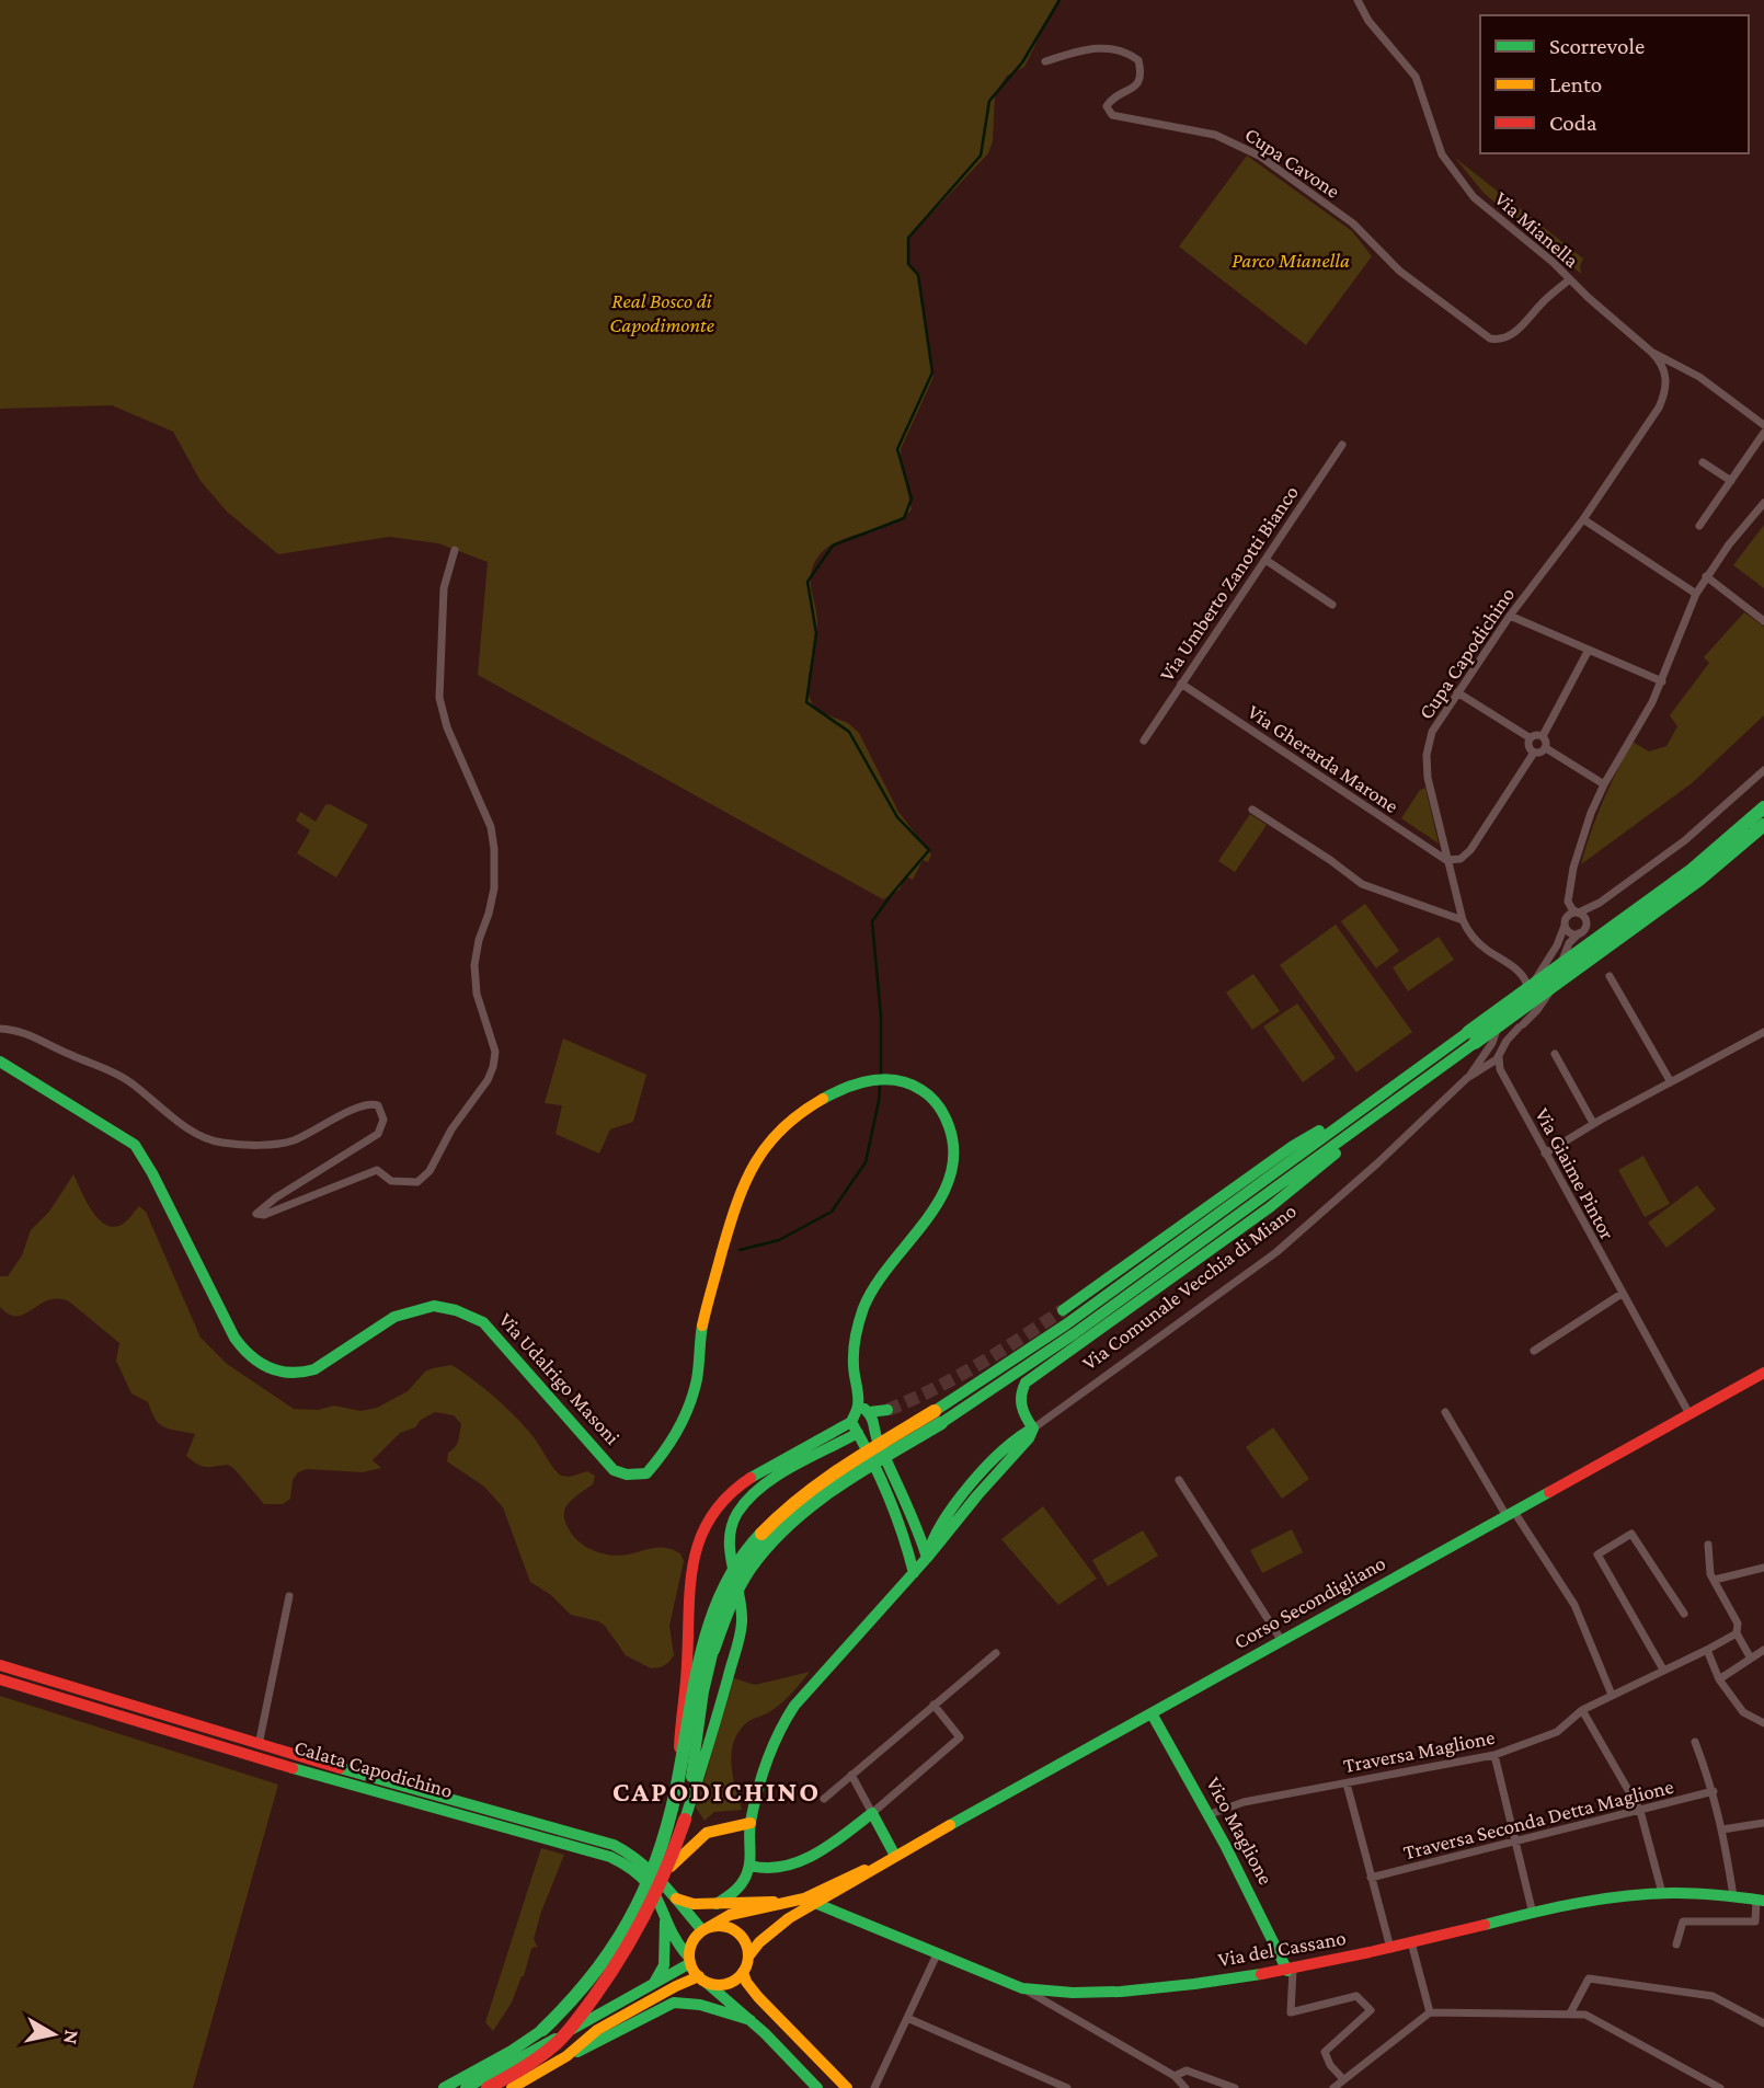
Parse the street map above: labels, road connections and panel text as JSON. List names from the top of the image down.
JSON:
{
  "streets": {
    "main road": [
      "Via Comunale Vecchia di Miano",
      "Via Udalrigo Masoni",
      "Corso Secondigliano",
      "Calata Capodichino",
      "Vico Maglione",
      "Via del Cassano"
    ],
    "street": [
      "Cupa Cavone",
      "Via Mianella",
      "Via Umberto Zanotti Bianco",
      "Cupa Capodichino",
      "Via Gherarda Marone",
      "Via Giaime Pintor",
      "Traversa Maglione",
      "Traversa Seconda Detta Maglione"
    ]
  },
  "crossings": [
    ["Cupa Cavone", "Via Mianella"],
    ["Via Mianella", "Cupa Capodichino"],
    ["Via Umberto Zanotti Bianco", "Via Gherarda Marone"],
    ["Cupa Capodichino", "Via Gherarda Marone"],
    ["Via Giaime Pintor", "Via Comunale Vecchia di Miano"],
    ["Via Giaime Pintor", "Corso Secondigliano"],
    ["Via Comunale Vecchia di Miano", "Via Udalrigo Masoni"],
    ["Corso Secondigliano", "Calata Capodichino"],
    ["Corso Secondigliano", "Vico Maglione"],
    ["Corso Secondigliano", "Via del Cassano"],
    ["Traversa Maglione", "Vico Maglione"],
    ["Vico Maglione", "Via del Cassano"]
  ],
  "districts": ["CAPODICHINO"],
  "parks": ["Parco Mianella", "Real Bosco di Capodimonte"],
  "legend": ["Scorrevole", "Lento", "Coda"],
  "north": "right"
}
